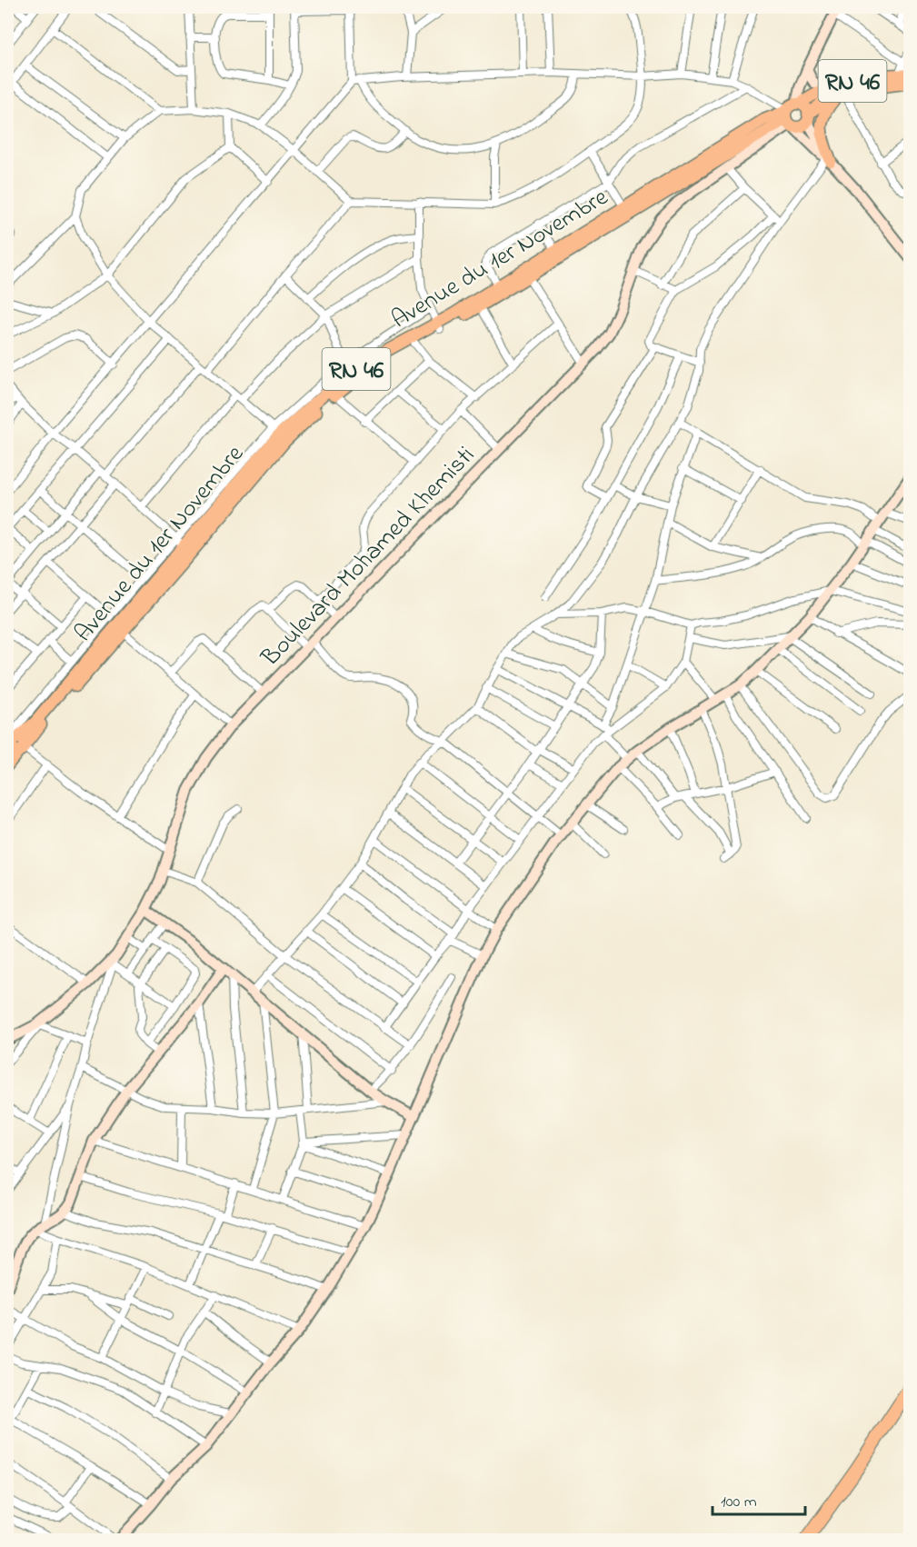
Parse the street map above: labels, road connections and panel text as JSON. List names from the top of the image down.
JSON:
{
  "streets": {
    "main road": ["RN 46", "Avenue du 1er Novembre", "Boulevard Mohamed Khemisti"]
  },
  "crossings": [
    ["RN 46", "Avenue du 1er Novembre"],
    ["RN 46", "Boulevard Mohamed Khemisti"],
    ["Avenue du 1er Novembre", "Boulevard Mohamed Khemisti"]
  ],
  "scale_bar": "100 m"
}
